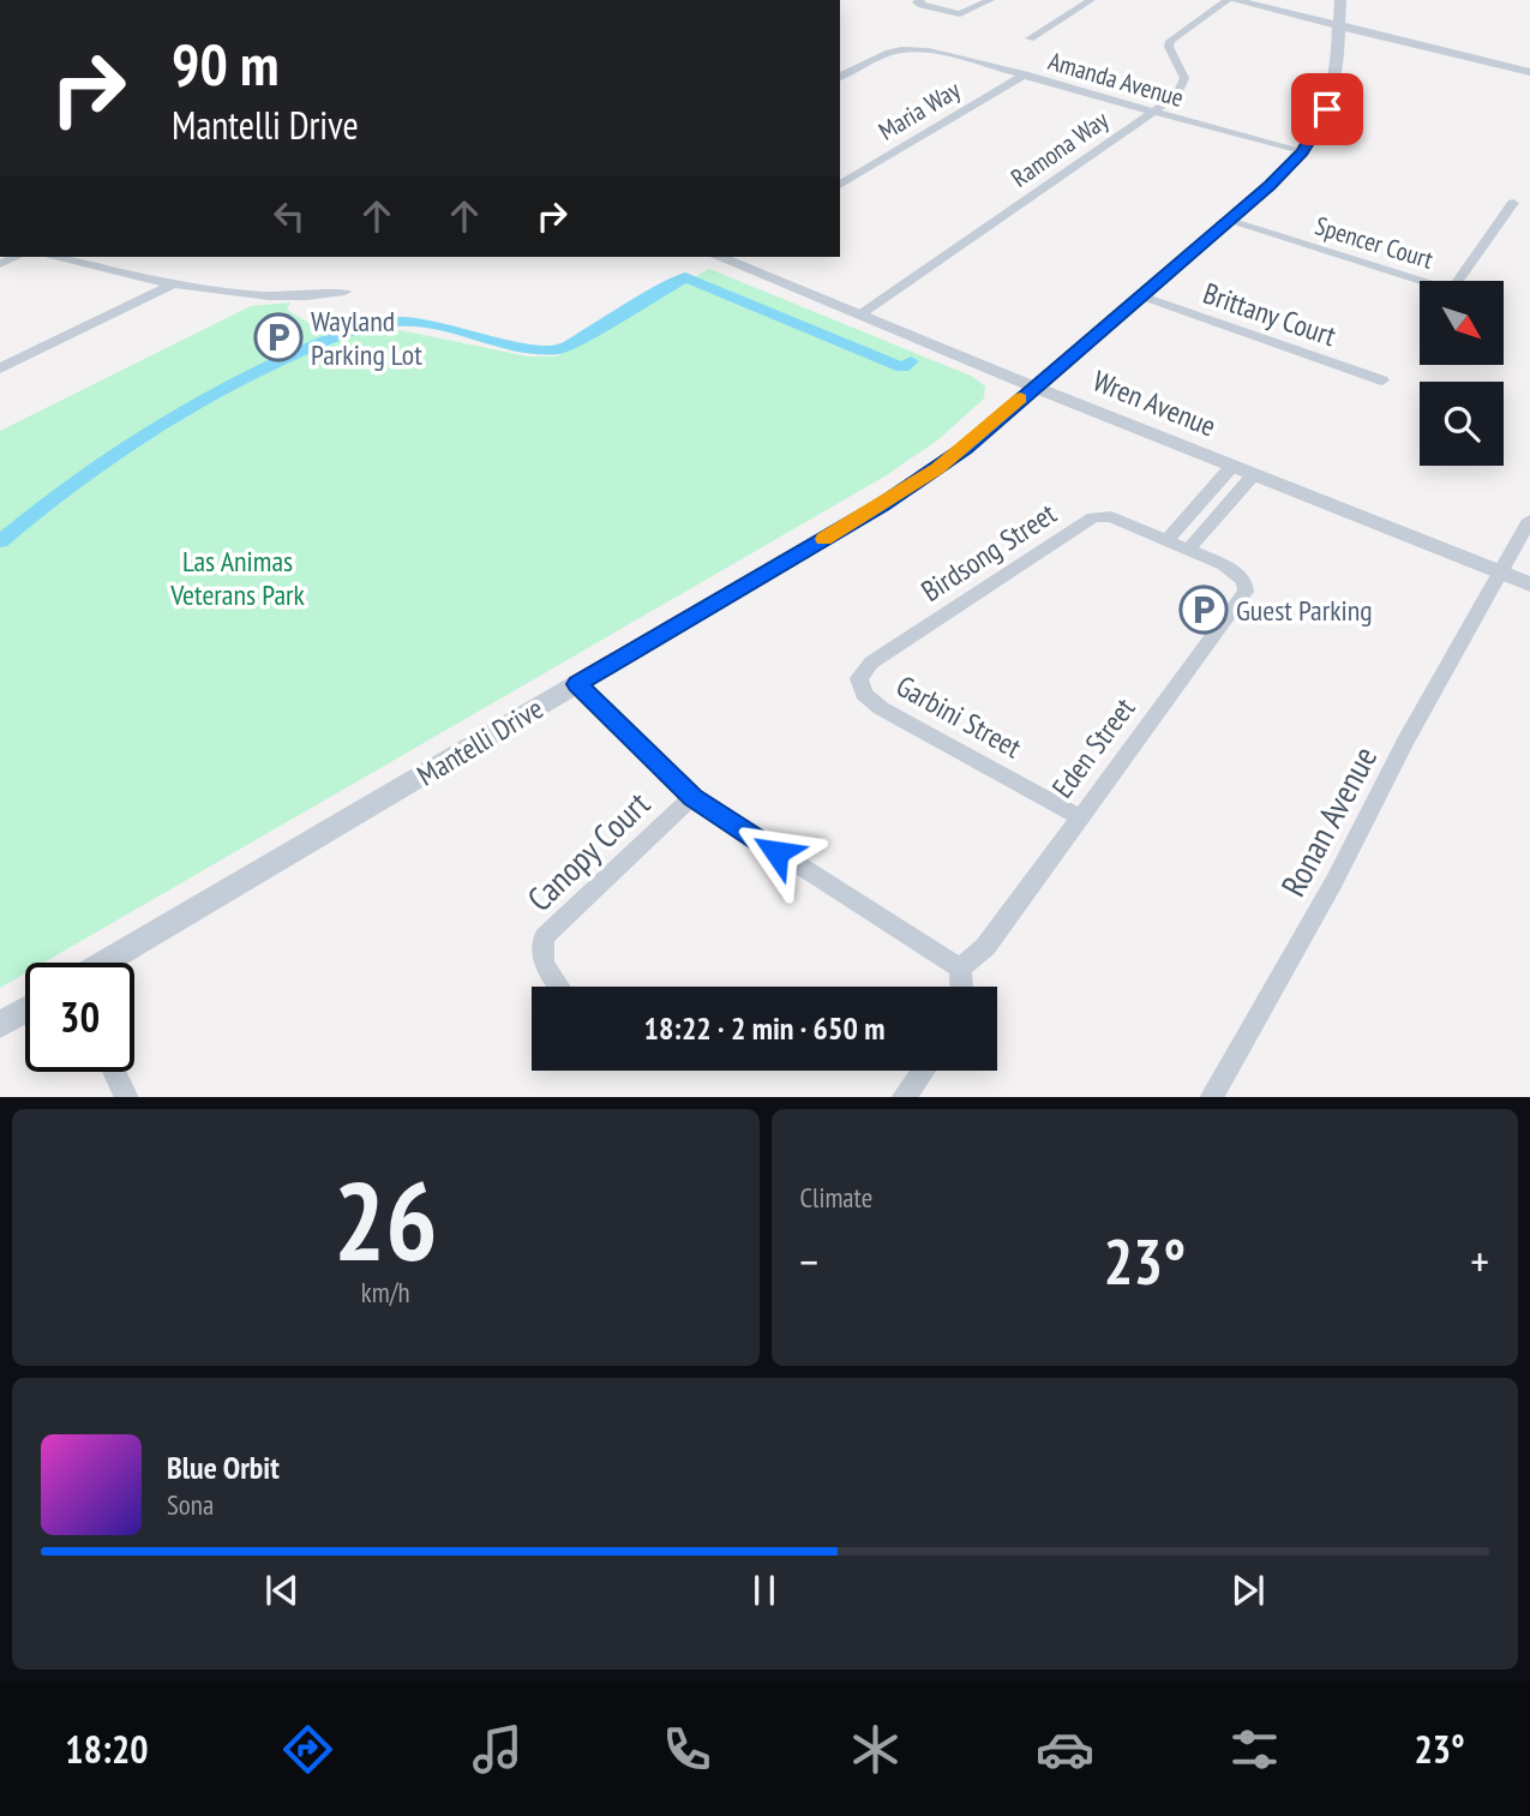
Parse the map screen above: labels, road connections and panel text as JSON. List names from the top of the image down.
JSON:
{
  "streets": {
    "street": [
      "Amanda Avenue",
      "Maria Way",
      "Ramona Way",
      "Spencer Court",
      "Brittany Court",
      "Wren Avenue",
      "Birdsong Street",
      "Garbini Street",
      "Mantelli Drive",
      "Eden Street",
      "Ronan Avenue",
      "Canopy Court"
    ]
  },
  "crossings": [
    ["Amanda Avenue", "Maria Way"],
    ["Amanda Avenue", "Ramona Way"],
    ["Amanda Avenue", "Mantelli Drive"],
    ["Ramona Way", "Wren Avenue"],
    ["Spencer Court", "Mantelli Drive"],
    ["Brittany Court", "Mantelli Drive"],
    ["Wren Avenue", "Mantelli Drive"],
    ["Wren Avenue", "Ronan Avenue"],
    ["Birdsong Street", "Garbini Street"],
    ["Birdsong Street", "Eden Street"],
    ["Garbini Street", "Eden Street"]
  ],
  "parks": ["Las Animas Veterans Park"],
  "places": {
    "parking": ["Wayland Parking Lot", "Guest Parking"]
  },
  "north": "bottom right",
  "page": {
    "turn": ["90 m", "Mantelli Drive"],
    "limit": "30",
    "trip": "18:22 · 2 min · 650 m",
    "tile": [
      ["26", "km/h"],
      "Climate"
    ],
    "heat": ["−", "23°", "+"],
    "song": ["Blue Orbit", "Sona"],
    "tabs": ["18:20", "23°"]
  }
}
